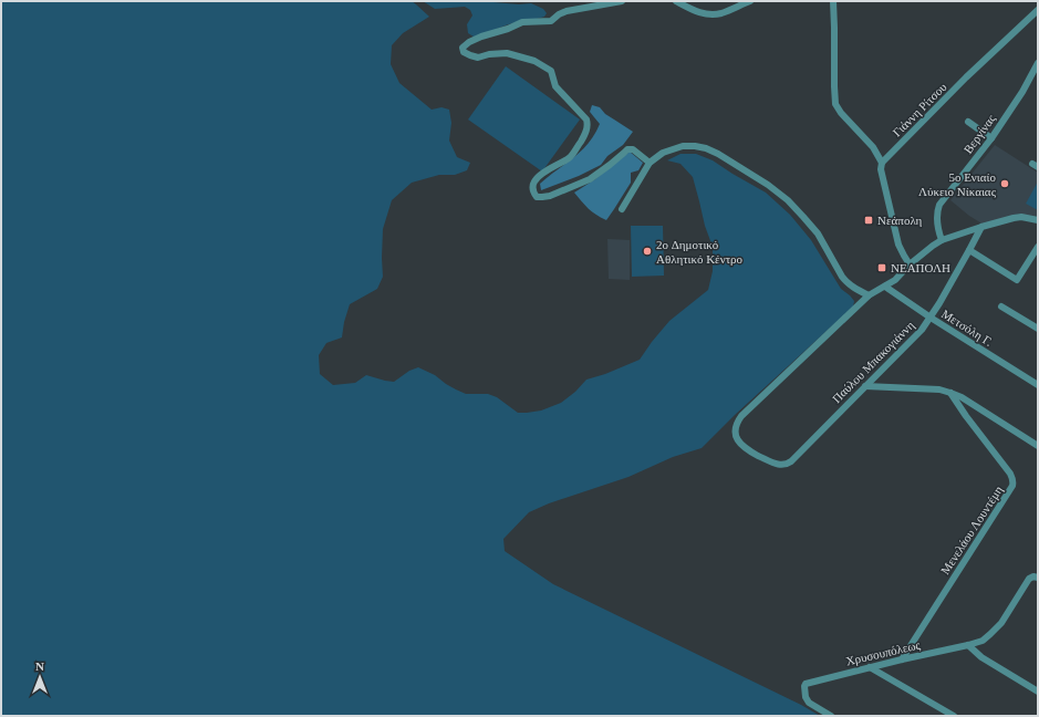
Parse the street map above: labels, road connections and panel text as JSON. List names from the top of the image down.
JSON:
{
  "streets": {
    "street": [
      "Γιάννη Ρίτσου",
      "Βεργίνας",
      "Μετσόλη Γ.",
      "Παύλου Μπακογιάννη",
      "Μενελάου Λουντέμη",
      "Χρυσουπόλεως"
    ]
  },
  "crossings": [
    ["Μετσόλη Γ.", "Παύλου Μπακογιάννη"],
    ["Μενελάου Λουντέμη", "Χρυσουπόλεως"]
  ],
  "places": {
    "other": ["5ο Ενιαίο Λύκειο Νίκαιας", "2o Δημοτικό Αθλητικό Κέντρο"],
    "transit": ["Νεάπολη", "ΝΕΑΠΟΛΗ"]
  },
  "north": "top"
}
